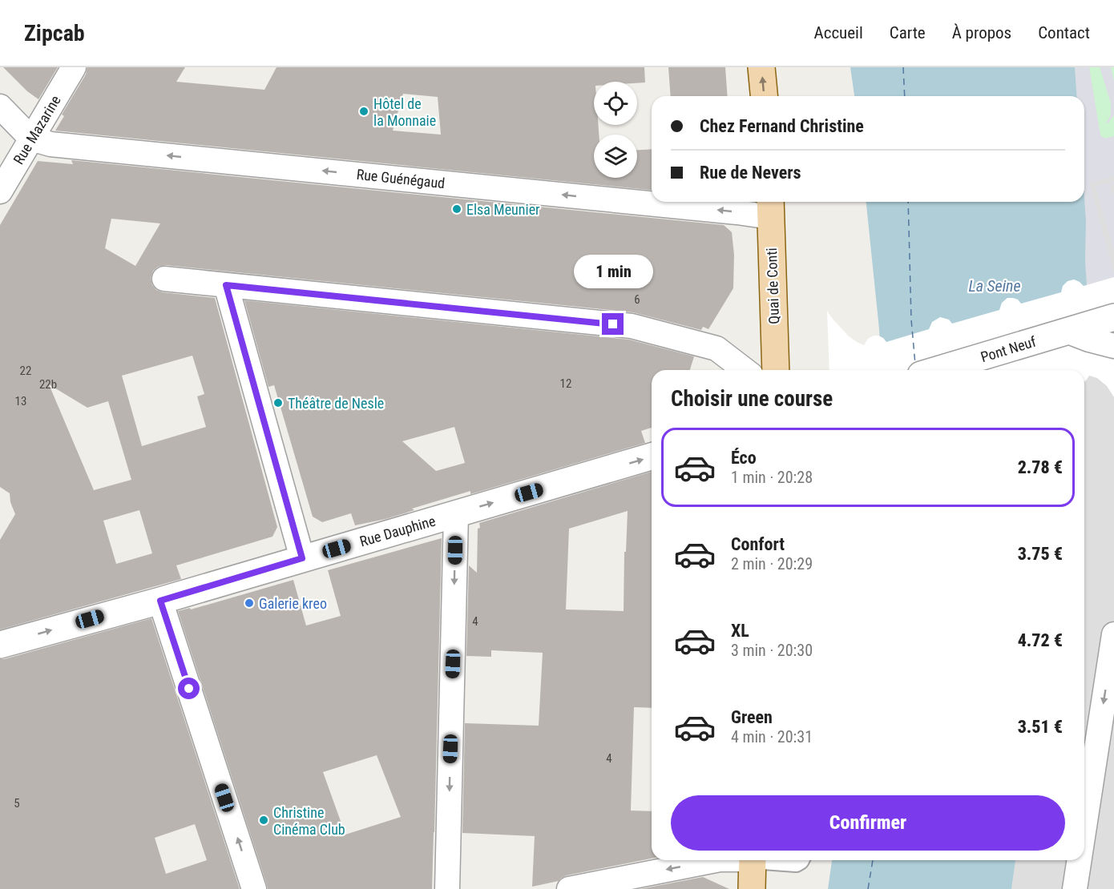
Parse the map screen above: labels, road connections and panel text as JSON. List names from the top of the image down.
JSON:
{
  "streets": {
    "main road": ["Quai de Conti"],
    "street": [
      "Rue Mazarine",
      "Rue Guénégaud",
      "Pont Neuf",
      "Rue Dauphine"
    ]
  },
  "crossings": [
    ["Rue Mazarine", "Rue Guénégaud"],
    ["Rue Guénégaud", "Quai de Conti"]
  ],
  "one_way": ["Rue Dauphine"],
  "water": ["La Seine"],
  "places": [
    "Hôtel de la Monnaie",
    "Elsa Meunier",
    "Théâtre de Nesle",
    "Galerie kreo",
    "Christine Cinéma Club"
  ],
  "house_numbers": [
    "6",
    "22",
    "12",
    "22b",
    "13",
    "4",
    "4",
    "5"
  ],
  "page": {
    "header": "Zipcab",
    "nav": [
      "Accueil",
      "Carte",
      "À propos",
      "Contact"
    ],
    "banner": ["Chez Fernand Christine", "Rue de Nevers"],
    "bubble": "1 min",
    "heading": "Choisir une course",
    "list": [
      {
        "name": "Éco",
        "note": "1 min · 20:28",
        "value": "2.78 €"
      },
      {
        "name": "Confort",
        "note": "2 min · 20:29",
        "value": "3.75 €"
      },
      {
        "name": "XL",
        "note": "3 min · 20:30",
        "value": "4.72 €"
      },
      {
        "name": "Green",
        "note": "4 min · 20:31",
        "value": "3.51 €"
      }
    ],
    "buttons": "Confirmer"
  }
}
